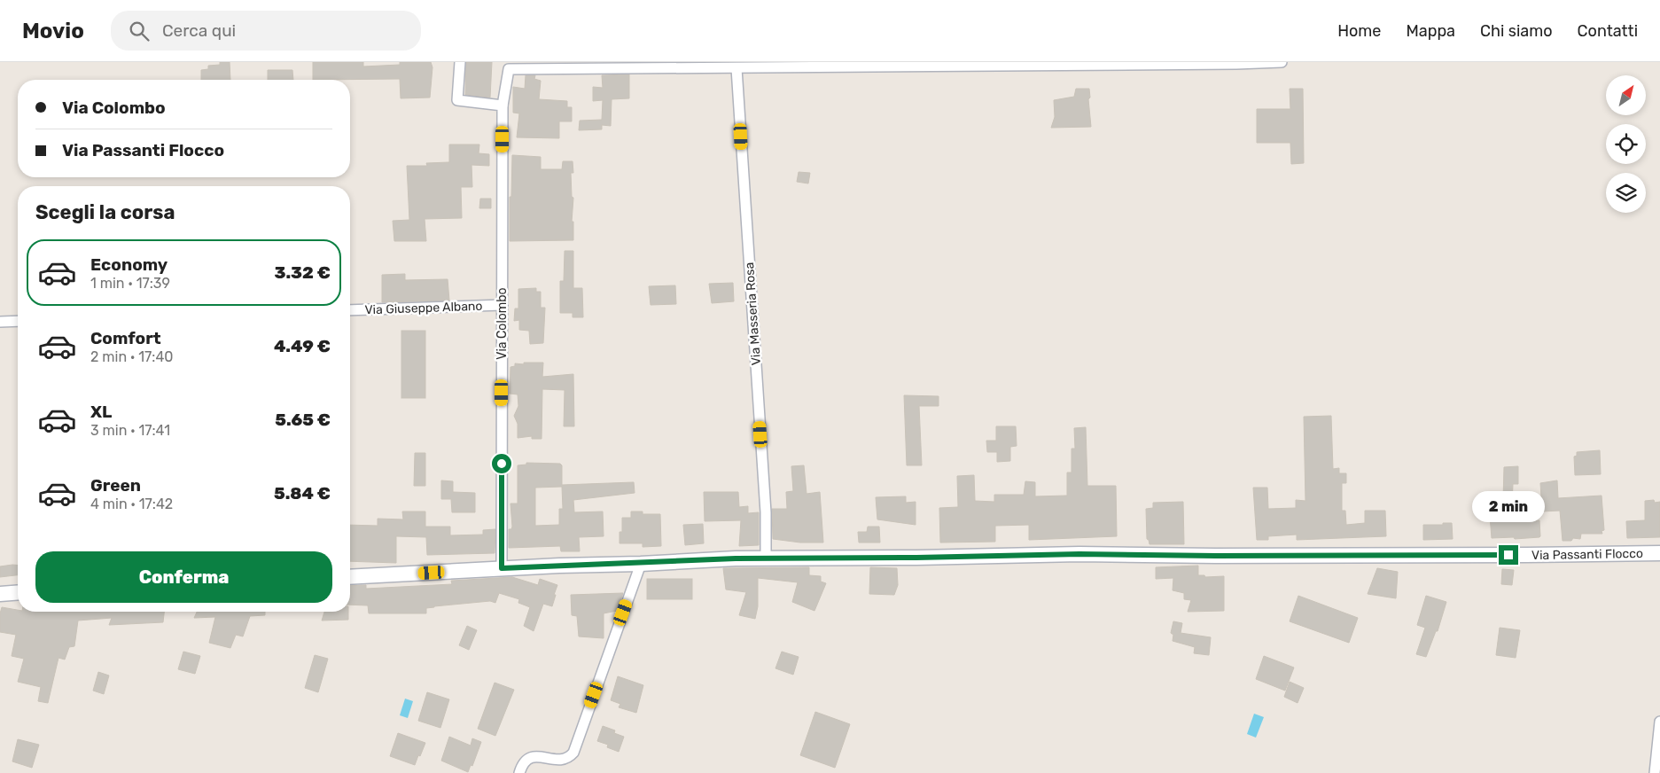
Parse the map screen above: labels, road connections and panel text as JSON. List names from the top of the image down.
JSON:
{
  "streets": {
    "main road": ["Via Passanti Flocco"],
    "street": ["Via Giuseppe Albano", "Via Masseria Rosa", "Via Colombo"]
  },
  "crossings": [
    ["Via Giuseppe Albano", "Via Colombo"],
    ["Via Masseria Rosa", "Via Colombo"],
    ["Via Masseria Rosa", "Via Passanti Flocco"],
    ["Via Colombo", "Via Passanti Flocco"]
  ],
  "north": "top right",
  "page": {
    "header": "Movio",
    "search": "Cerca qui",
    "nav": [
      "Home",
      "Mappa",
      "Chi siamo",
      "Contatti"
    ],
    "banner": ["Via Colombo", "Via Passanti Flocco"],
    "heading": "Scegli la corsa",
    "list": [
      {
        "name": "Economy",
        "note": "1 min · 17:39",
        "value": "3.32 €"
      },
      {
        "name": "Comfort",
        "note": "2 min · 17:40",
        "value": "4.49 €"
      },
      {
        "name": "XL",
        "note": "3 min · 17:41",
        "value": "5.65 €"
      },
      {
        "name": "Green",
        "note": "4 min · 17:42",
        "value": "5.84 €"
      }
    ],
    "bubble": "2 min",
    "buttons": "Conferma"
  }
}
